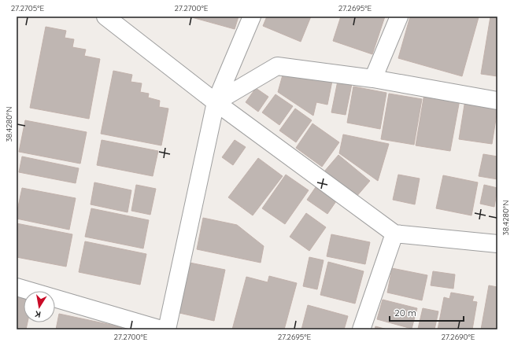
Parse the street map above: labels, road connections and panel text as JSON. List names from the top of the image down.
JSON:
{
  "scale_bar": "20 m",
  "north": "bottom",
  "coordinates": [
    "27.2705°E",
    "27.2700°E",
    "27.2695°E",
    "38.4280°N",
    "27.2690°E"
  ]
}
